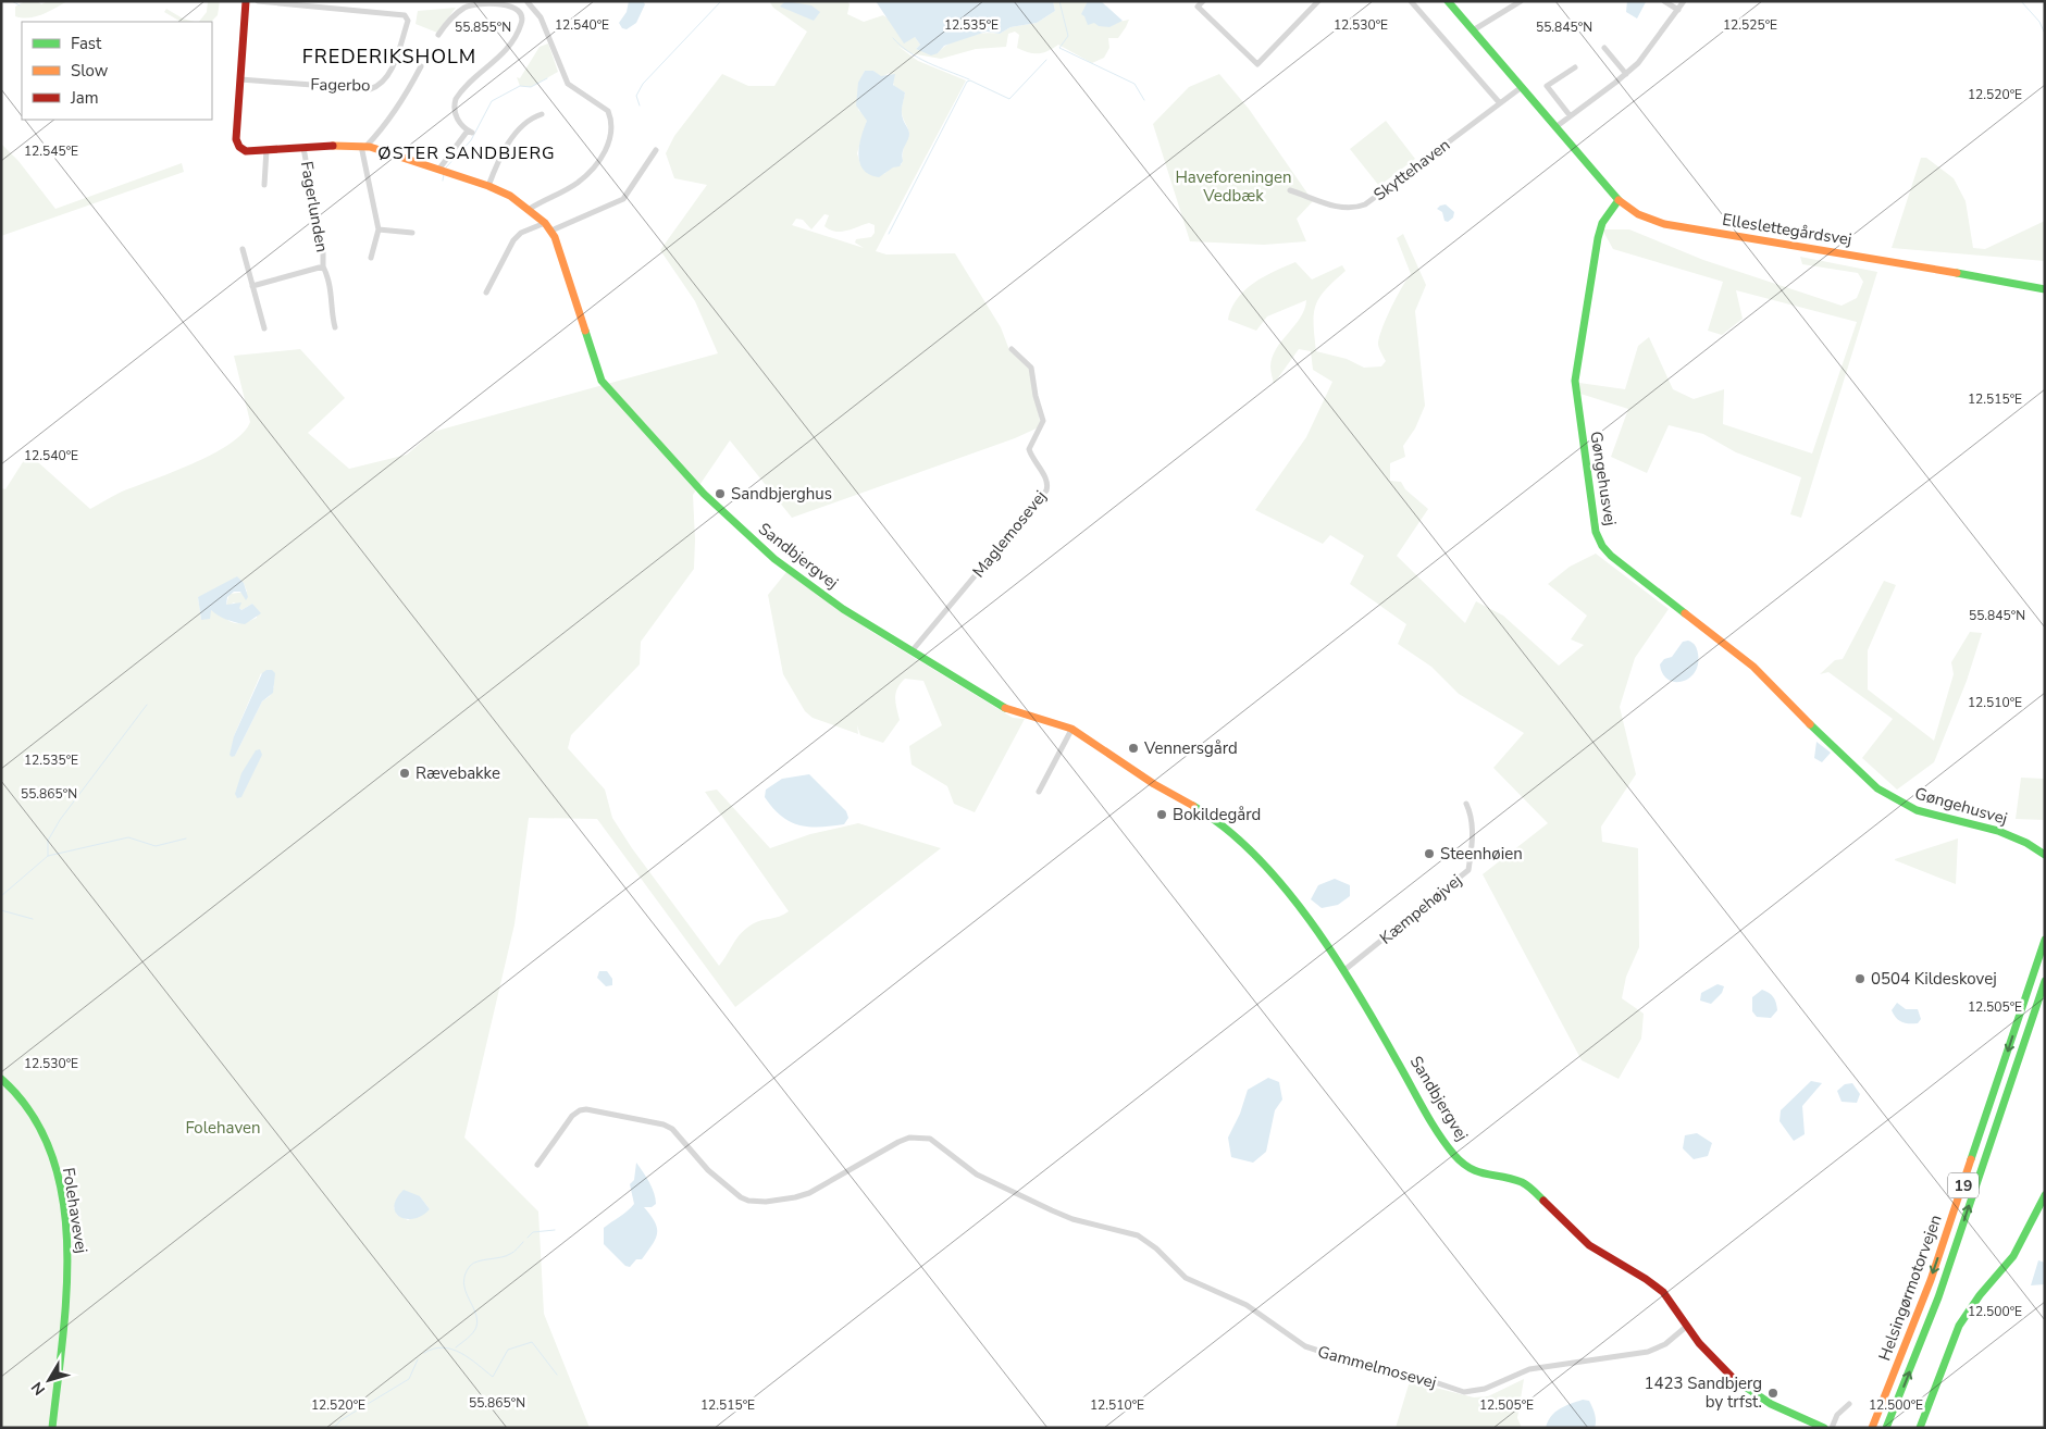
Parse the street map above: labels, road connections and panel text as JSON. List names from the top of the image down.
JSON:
{
  "streets": {
    "main road": [
      "Elleslettegårdsvej",
      "Gøngehusvej",
      "Sandbjergvej",
      "19",
      "Folehavevej",
      "Helsingørmotorvejen"
    ],
    "street": [
      "Fagerbo",
      "Skyttehaven",
      "Fagerlunden",
      "Maglemosevej",
      "Kæmpehøjvej",
      "Gammelmosevej"
    ]
  },
  "crossings": [
    ["Fagerbo", "Sandbjergvej"],
    ["Fagerlunden", "Sandbjergvej"],
    ["Elleslettegårdsvej", "Gøngehusvej"],
    ["Maglemosevej", "Sandbjergvej"],
    ["Sandbjergvej", "Kæmpehøjvej"],
    ["Sandbjergvej", "Gammelmosevej"]
  ],
  "districts": ["FREDERIKSHOLM", "ØSTER SANDBJERG"],
  "parks": ["Haveforeningen Vedbæk", "Folehaven"],
  "places": [
    "Sandbjerghus",
    "Vennersgård",
    "Rævebakke",
    "Bokildegård",
    "Steenhøien",
    "0504 Kildeskovej",
    "1423 Sandbjerg by trfst."
  ],
  "legend": ["Fast", "Slow", "Jam"],
  "north": "bottom left",
  "coordinates": [
    "12.535°E",
    "12.530°E",
    "12.525°E",
    "12.540°E",
    "55.855°N",
    "55.845°N",
    "12.520°E",
    "12.545°E",
    "12.515°E",
    "12.510°E",
    "55.865°N",
    "12.505°E",
    "12.500°E"
  ]
}
